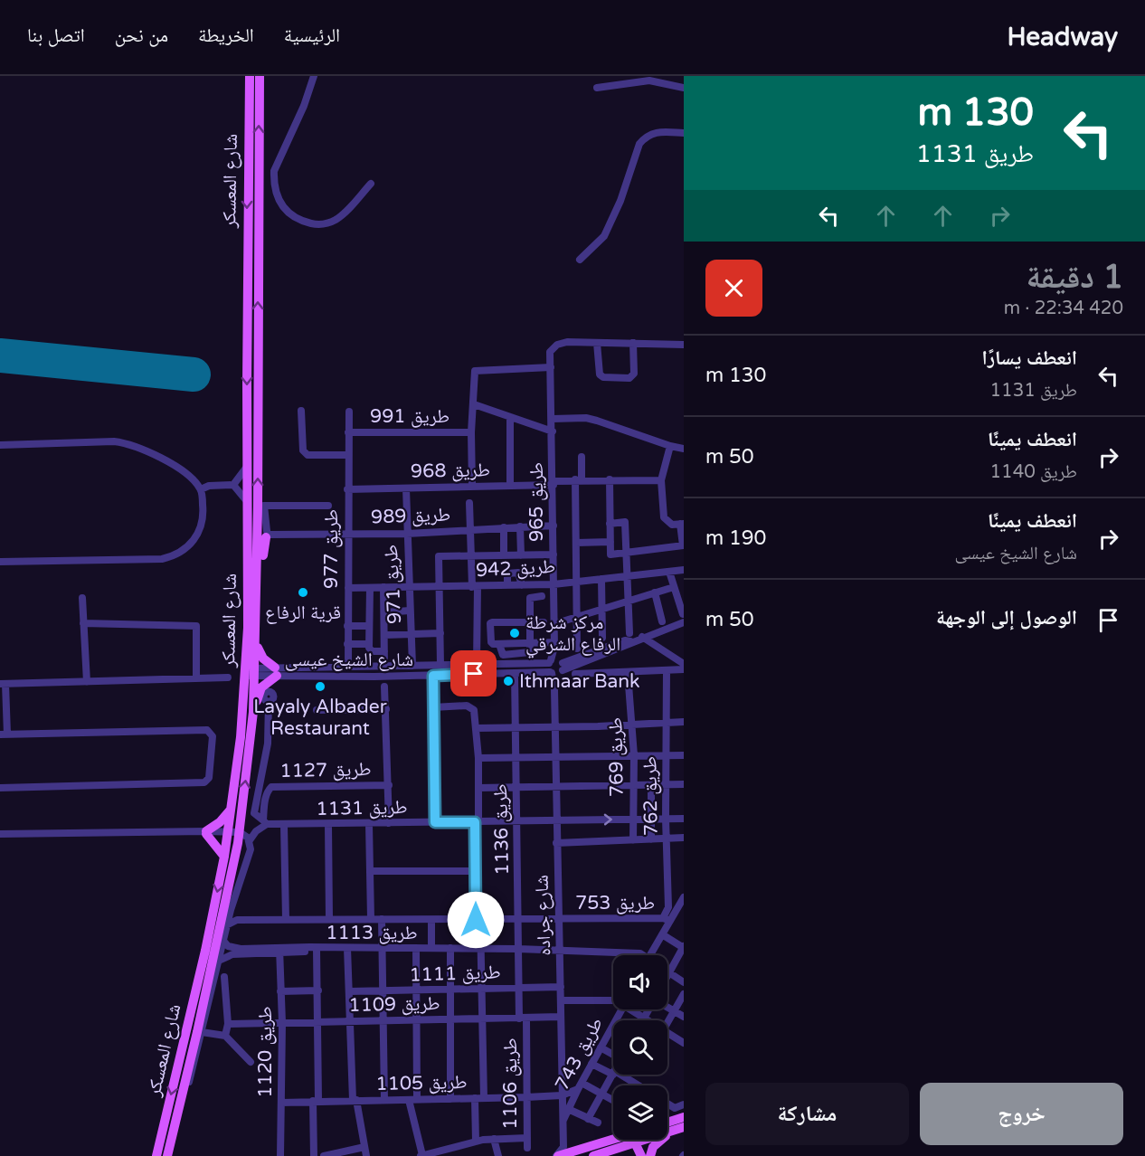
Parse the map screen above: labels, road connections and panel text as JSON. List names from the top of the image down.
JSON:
{
  "streets": {
    "main road": ["شارع المعسكر"],
    "street": [
      "طريق 991",
      "طريق 968",
      "طريق 965",
      "طريق 989",
      "طريق 977",
      "طريق 942",
      "طريق 971",
      "شارع الشيخ عيسى",
      "طريق 769",
      "طريق 1127",
      "طريق 762",
      "طريق 1131",
      "طريق 1136",
      "طريق 753",
      "شارع جراده",
      "طريق 1113",
      "طريق 1111",
      "طريق 1109",
      "طريق 1120",
      "طريق 743",
      "طريق 1105",
      "طريق 1106"
    ]
  },
  "crossings": [
    ["شارع المعسكر", "شارع الشيخ عيسى"],
    ["طريق 991", "طريق 968"],
    ["طريق 991", "طريق 965"],
    ["طريق 991", "طريق 977"],
    ["طريق 968", "طريق 965"],
    ["طريق 968", "طريق 977"],
    ["طريق 968", "طريق 971"],
    ["طريق 965", "طريق 989"],
    ["طريق 965", "طريق 942"],
    ["طريق 965", "شارع الشيخ عيسى"],
    ["طريق 965", "شارع جراده"],
    ["طريق 989", "طريق 977"],
    ["طريق 989", "طريق 971"],
    ["طريق 977", "طريق 942"],
    ["طريق 977", "شارع الشيخ عيسى"],
    ["طريق 942", "طريق 971"],
    ["طريق 971", "شارع الشيخ عيسى"],
    ["شارع الشيخ عيسى", "طريق 1136"],
    ["شارع الشيخ عيسى", "شارع جراده"],
    ["طريق 769", "طريق 1131"],
    ["طريق 1127", "طريق 1131"],
    ["طريق 762", "طريق 1131"],
    ["طريق 762", "طريق 753"],
    ["طريق 1131", "طريق 1136"],
    ["طريق 1131", "شارع جراده"],
    ["طريق 1136", "طريق 753"],
    ["طريق 1136", "طريق 1113"],
    ["طريق 1136", "طريق 1111"],
    ["طريق 1136", "طريق 1109"],
    ["طريق 1136", "طريق 1106"],
    ["طريق 753", "شارع جراده"],
    ["شارع جراده", "طريق 1113"],
    ["شارع جراده", "طريق 1111"],
    ["شارع جراده", "طريق 1109"],
    ["شارع جراده", "طريق 743"],
    ["شارع جراده", "طريق 1105"],
    ["طريق 1113", "طريق 1120"],
    ["طريق 1109", "طريق 1120"],
    ["طريق 1109", "طريق 1106"],
    ["طريق 1120", "طريق 1105"],
    ["طريق 743", "طريق 1105"],
    ["طريق 1105", "طريق 1106"]
  ],
  "places": [
    "قرية الرفاع",
    "مركز شرطة الرفاع الشرقي",
    "Ithmaar Bank",
    "Layaly Albader Restaurant"
  ],
  "page": {
    "header": "Headway",
    "nav": [
      "الرئيسية",
      "الخريطة",
      "من نحن",
      "اتصل بنا"
    ],
    "turn": ["130 m", "طريق 1131"],
    "heading": ["1 دقيقة", "420 m · 22:34"],
    "list": [
      {
        "name": "انعطف يسارًا",
        "note": "طريق 1131",
        "value": "130 m"
      },
      {
        "name": "انعطف يمينًا",
        "note": "طريق 1140",
        "value": "50 m"
      },
      {
        "name": "انعطف يمينًا",
        "note": "شارع الشيخ عيسى",
        "value": "190 m"
      },
      {
        "name": "الوصول إلى الوجهة",
        "value": "50 m"
      }
    ],
    "buttons": ["خروج", "مشاركة"]
  }
}
